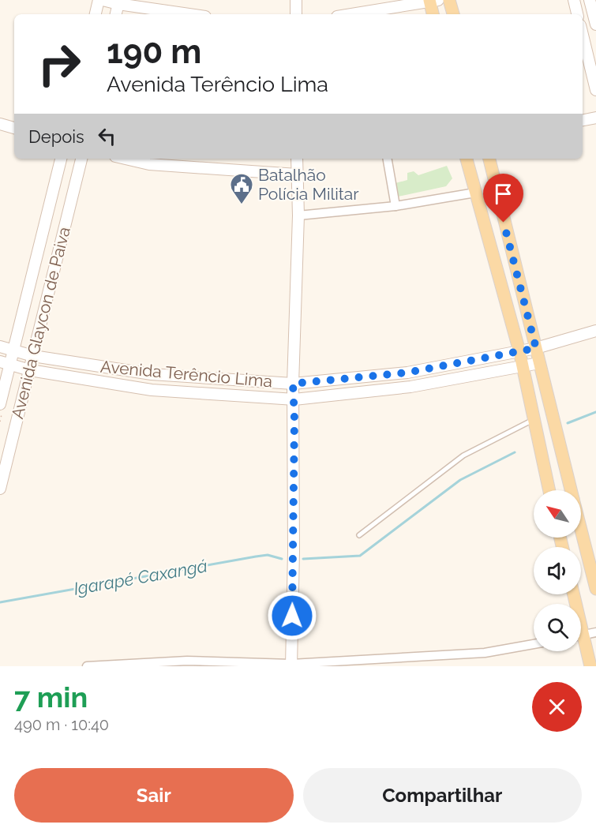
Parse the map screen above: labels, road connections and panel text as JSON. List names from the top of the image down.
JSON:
{
  "streets": {
    "main road": ["Avenida Glaycon de Paiva", "Avenida Terêncio Lima"]
  },
  "crossings": [
    ["Avenida Glaycon de Paiva", "Avenida Terêncio Lima"]
  ],
  "water": ["Igarapé Caxangá"],
  "places": {
    "public building": ["Batalhão Polícia Militar"]
  },
  "north": "top left",
  "page": {
    "turn": ["190 m", "Avenida Terêncio Lima"],
    "then": "Depois",
    "heading": ["7 min", "490 m · 10:40"],
    "buttons": ["Sair", "Compartilhar"]
  }
}
